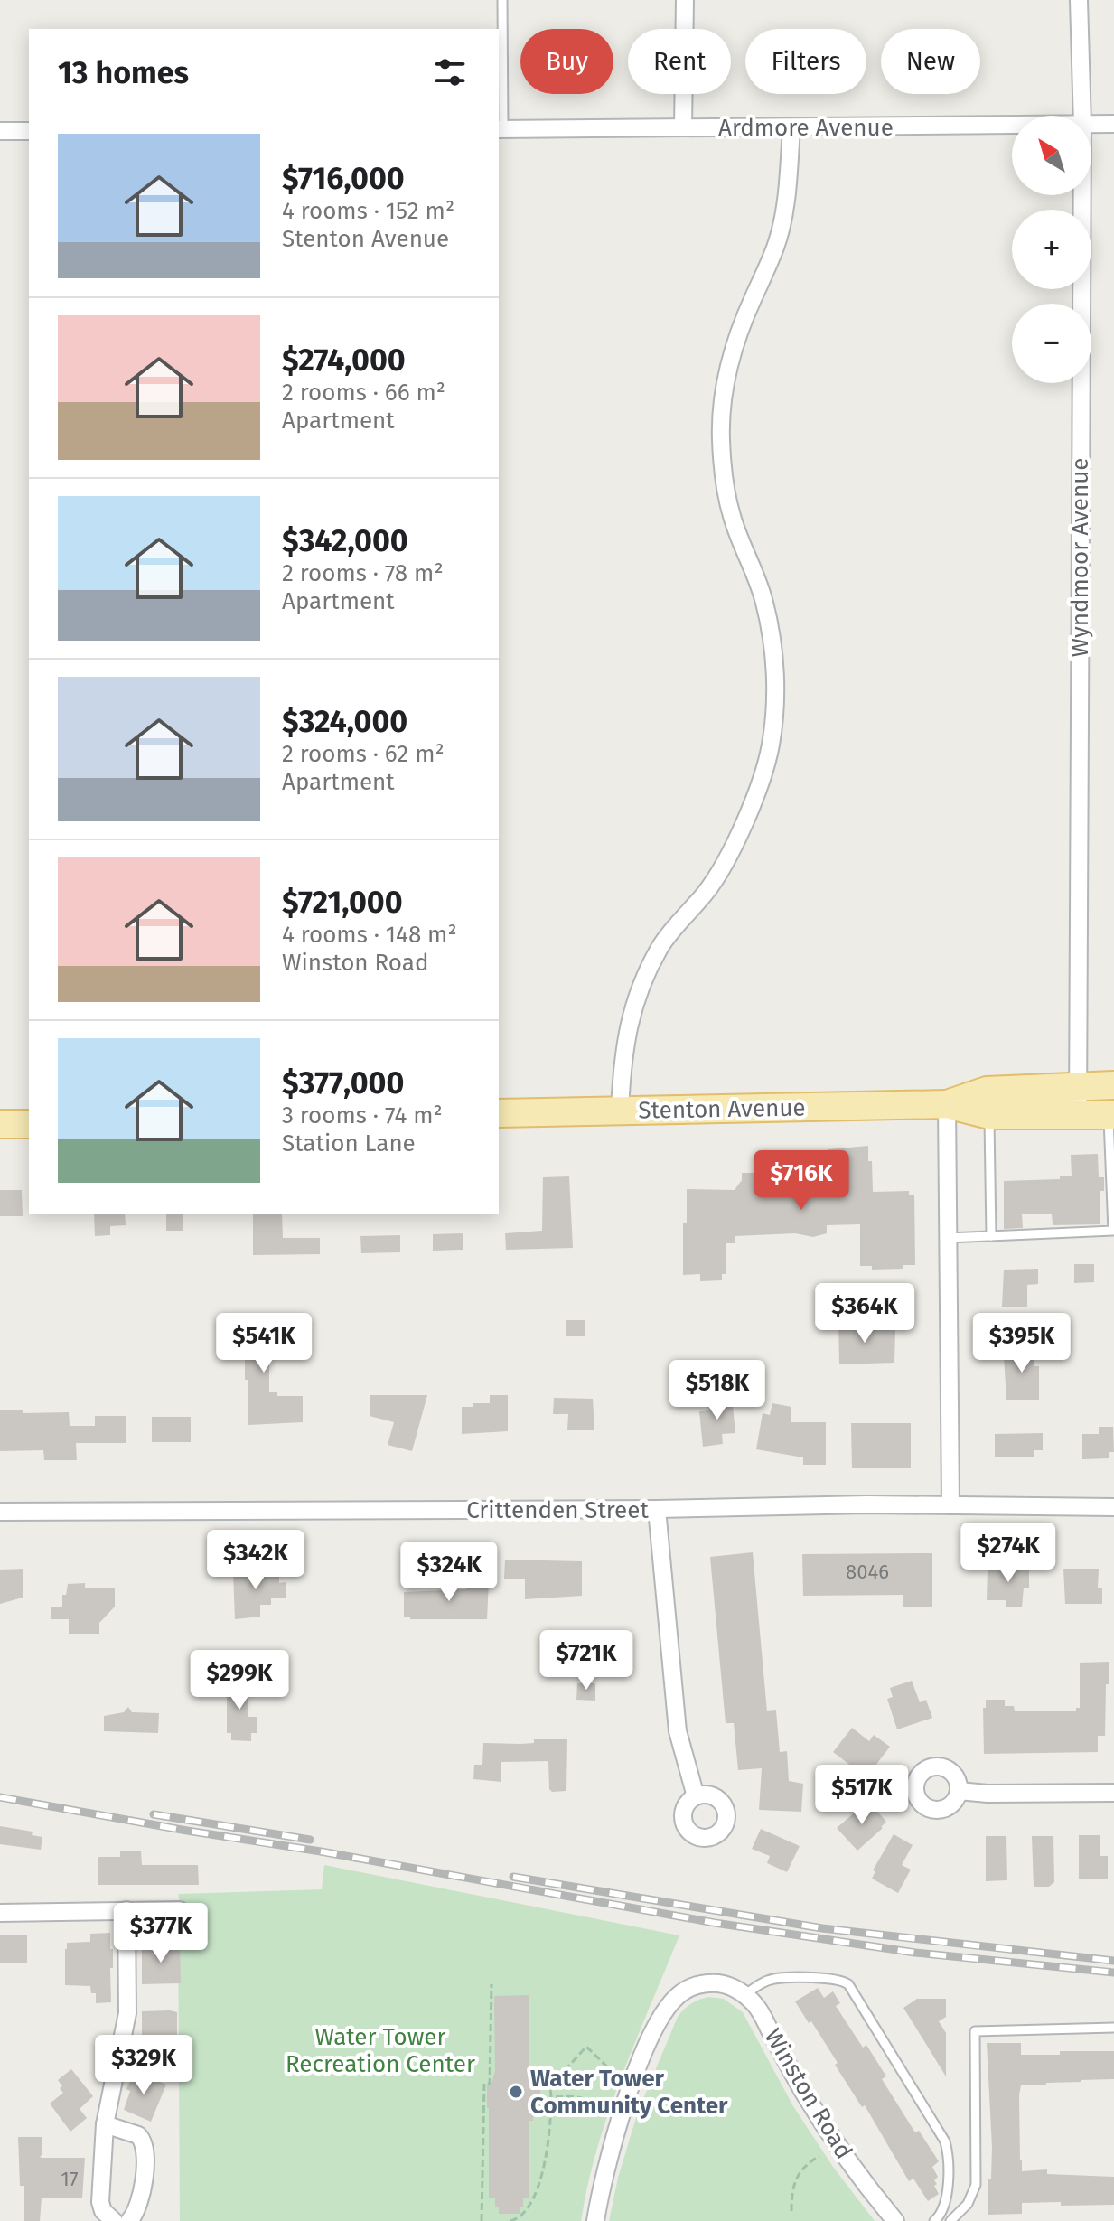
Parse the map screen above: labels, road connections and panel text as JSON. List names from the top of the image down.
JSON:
{
  "streets": {
    "main road": ["Stenton Avenue"],
    "street": [
      "Ardmore Avenue",
      "Wyndmoor Avenue",
      "Crittenden Street",
      "Winston Road"
    ]
  },
  "crossings": [
    ["Wyndmoor Avenue", "Stenton Avenue"]
  ],
  "parks": ["Water Tower Recreation Center"],
  "places": ["Water Tower Community Center"],
  "house_numbers": ["8046", "17"],
  "north": "top left",
  "page": {
    "chip": [
      "Buy",
      "Rent",
      "Filters",
      "New"
    ],
    "heading": "13 homes",
    "map_buttons": ["+", "−"],
    "list": [
      {
        "name": "$716,000",
        "note": "4 rooms · 152 m² · Stenton Avenue"
      },
      {
        "name": "$274,000",
        "note": "2 rooms · 66 m² · Apartment"
      },
      {
        "name": "$342,000",
        "note": "2 rooms · 78 m² · Apartment"
      },
      {
        "name": "$324,000",
        "note": "2 rooms · 62 m² · Apartment"
      },
      {
        "name": "$721,000",
        "note": "4 rooms · 148 m² · Winston Road"
      },
      {
        "name": "$377,000",
        "note": "3 rooms · 74 m² · Station Lane"
      }
    ],
    "price": [
      "$716K",
      "$364K",
      "$541K",
      "$395K",
      "$518K",
      "$274K",
      "$342K",
      "$324K",
      "$721K",
      "$299K",
      "$517K",
      "$377K",
      "$329K"
    ]
  }
}
